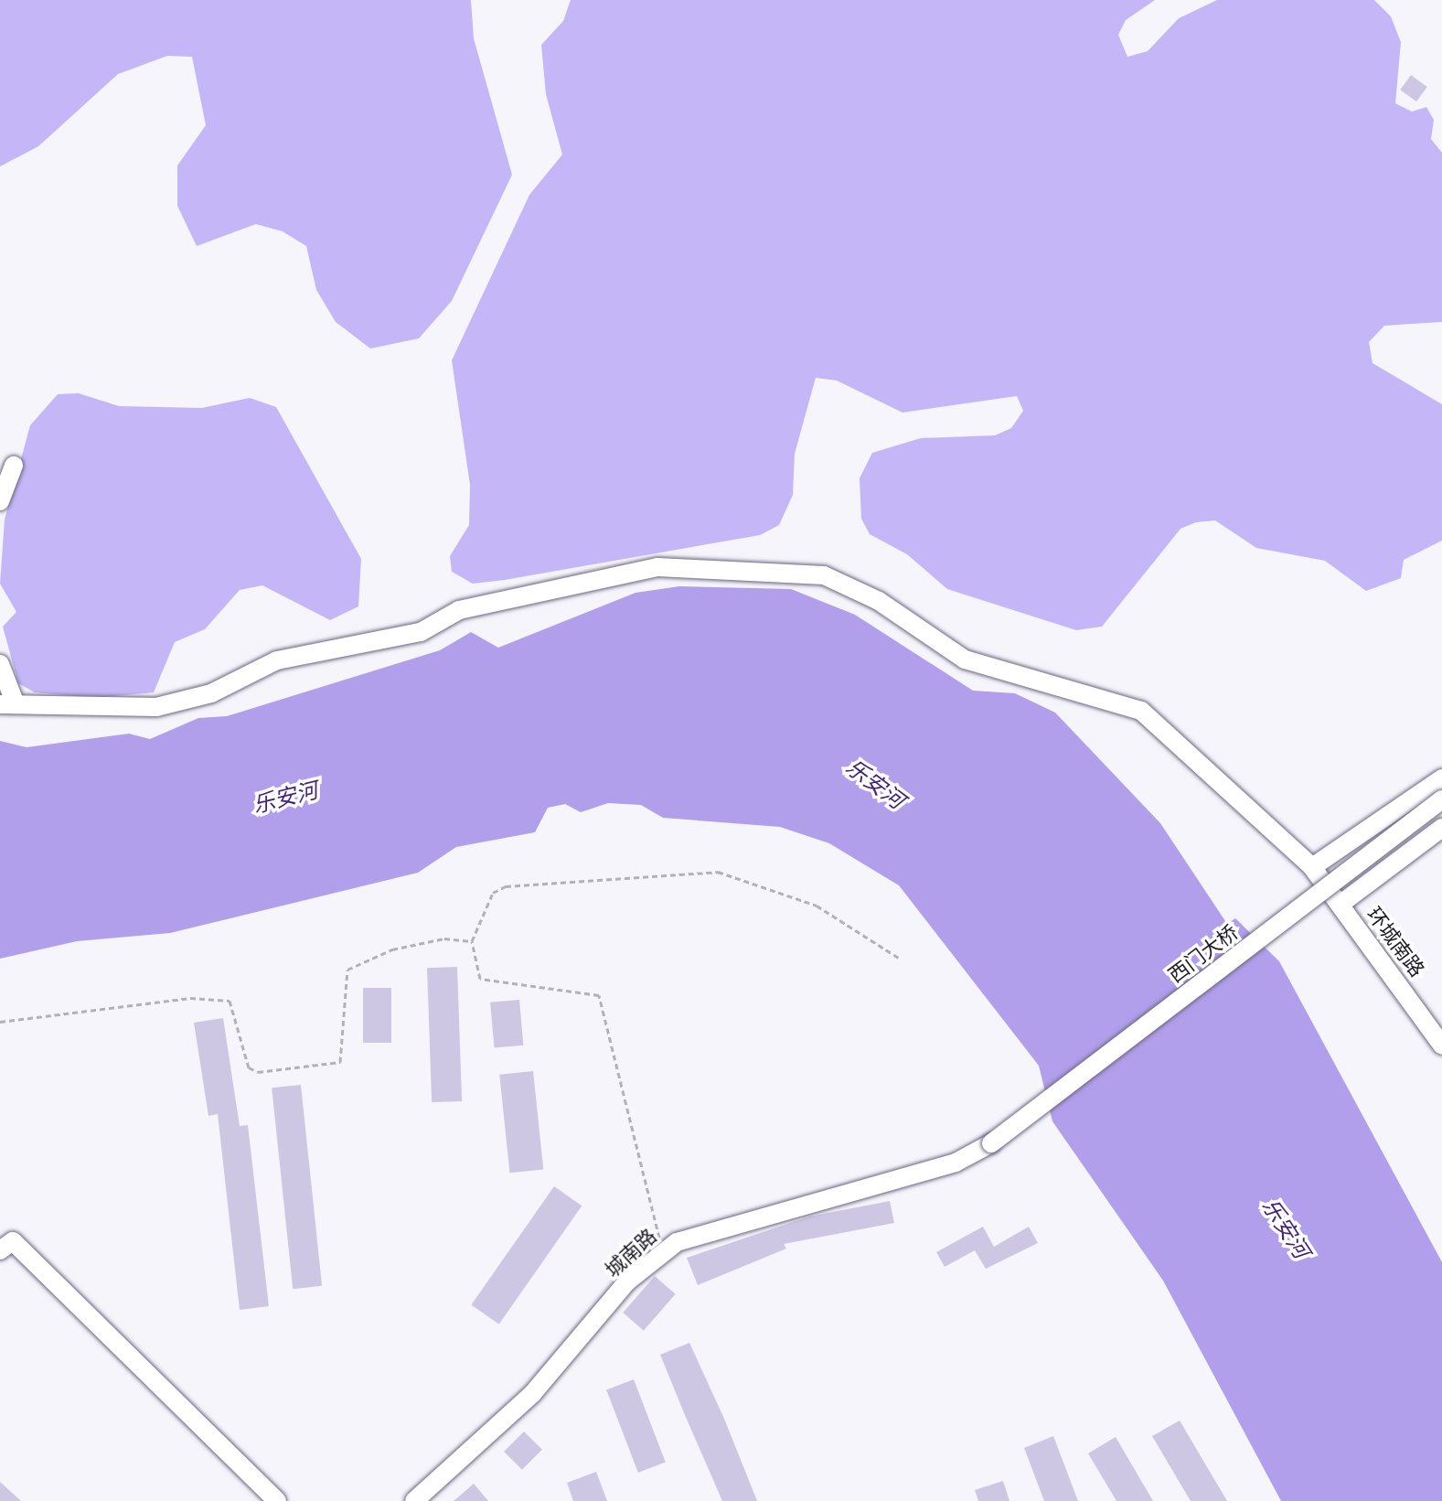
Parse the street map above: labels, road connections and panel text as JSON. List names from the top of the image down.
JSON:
{
  "streets": {
    "street": ["环城南路", "西门大桥", "城南路"]
  },
  "crossings": [
    ["西门大桥", "城南路"]
  ],
  "water": ["乐安河"]
}
